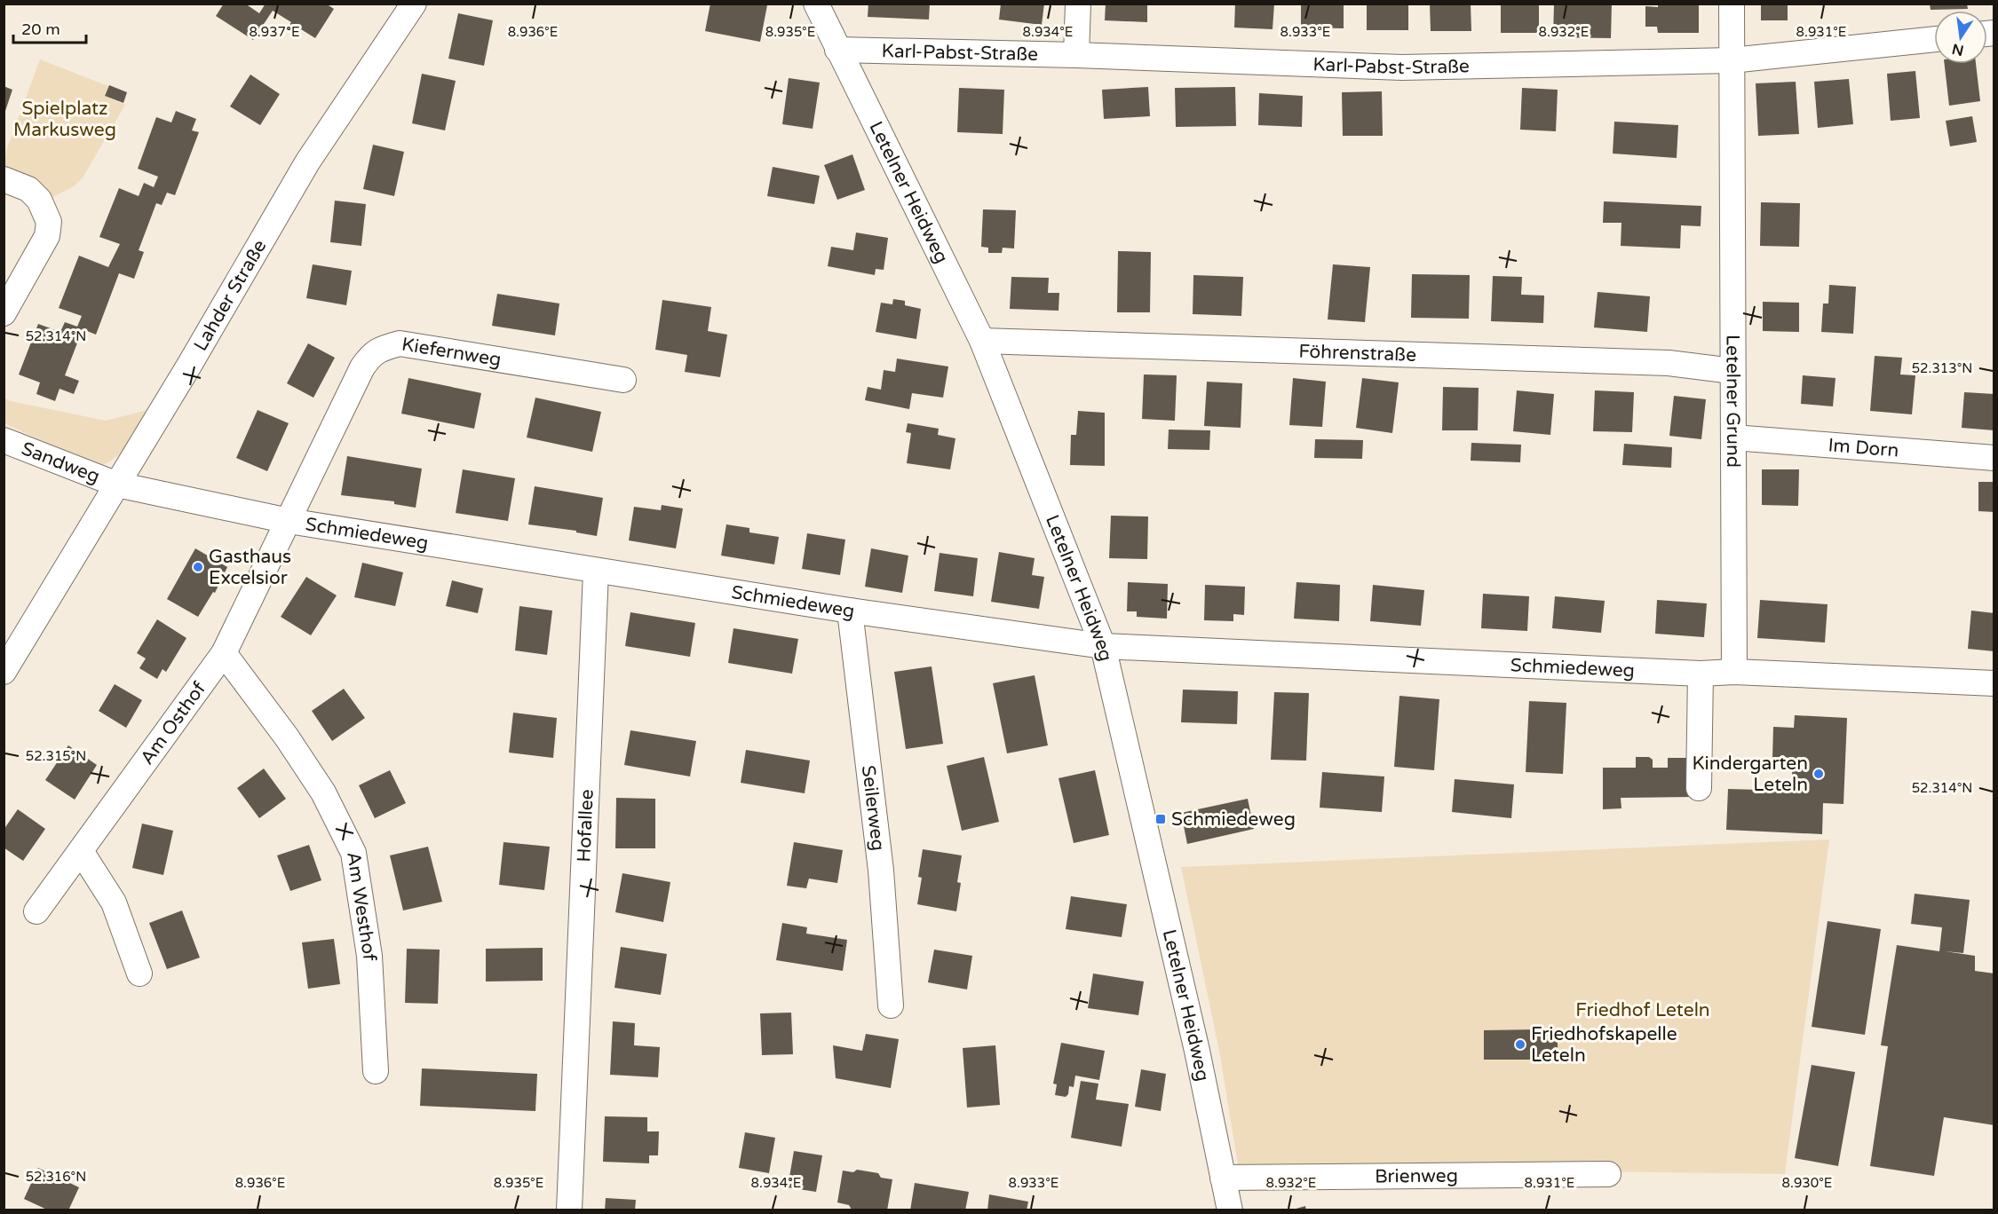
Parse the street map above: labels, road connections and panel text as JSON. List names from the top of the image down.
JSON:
{
  "streets": {
    "street": [
      "Karl-Pabst-Straße",
      "Letelner Heidweg",
      "Lahder Straße",
      "Föhrenstraße",
      "Kiefernweg",
      "Letelner Grund",
      "Im Dorn",
      "Sandweg",
      "Schmiedeweg",
      "Am Osthof",
      "Seilerweg",
      "Hofallee",
      "Am Westhof",
      "Brienweg"
    ]
  },
  "crossings": [
    ["Karl-Pabst-Straße", "Letelner Heidweg"],
    ["Karl-Pabst-Straße", "Letelner Grund"],
    ["Letelner Heidweg", "Föhrenstraße"],
    ["Letelner Heidweg", "Schmiedeweg"],
    ["Letelner Heidweg", "Brienweg"],
    ["Lahder Straße", "Sandweg"],
    ["Lahder Straße", "Schmiedeweg"],
    ["Föhrenstraße", "Letelner Grund"],
    ["Kiefernweg", "Schmiedeweg"],
    ["Kiefernweg", "Am Osthof"],
    ["Letelner Grund", "Im Dorn"],
    ["Letelner Grund", "Schmiedeweg"],
    ["Sandweg", "Schmiedeweg"],
    ["Schmiedeweg", "Am Osthof"],
    ["Schmiedeweg", "Seilerweg"],
    ["Schmiedeweg", "Hofallee"],
    ["Am Osthof", "Am Westhof"]
  ],
  "parks": ["Spielplatz Markusweg", "Friedhof Leteln"],
  "places": {
    "other": ["Gasthaus Excelsior", "Kindergarten Leteln", "Friedhofskapelle Leteln"],
    "transit": ["Schmiedeweg"]
  },
  "scale_bar": "20 m",
  "north": "bottom",
  "coordinates": [
    "8.937°E",
    "8.936°E",
    "8.935°E",
    "8.934°E",
    "8.933°E",
    "8.932°E",
    "8.931°E",
    "52.314°N",
    "52.313°N",
    "52.315°N",
    "52.316°N",
    "8.930°E"
  ]
}
